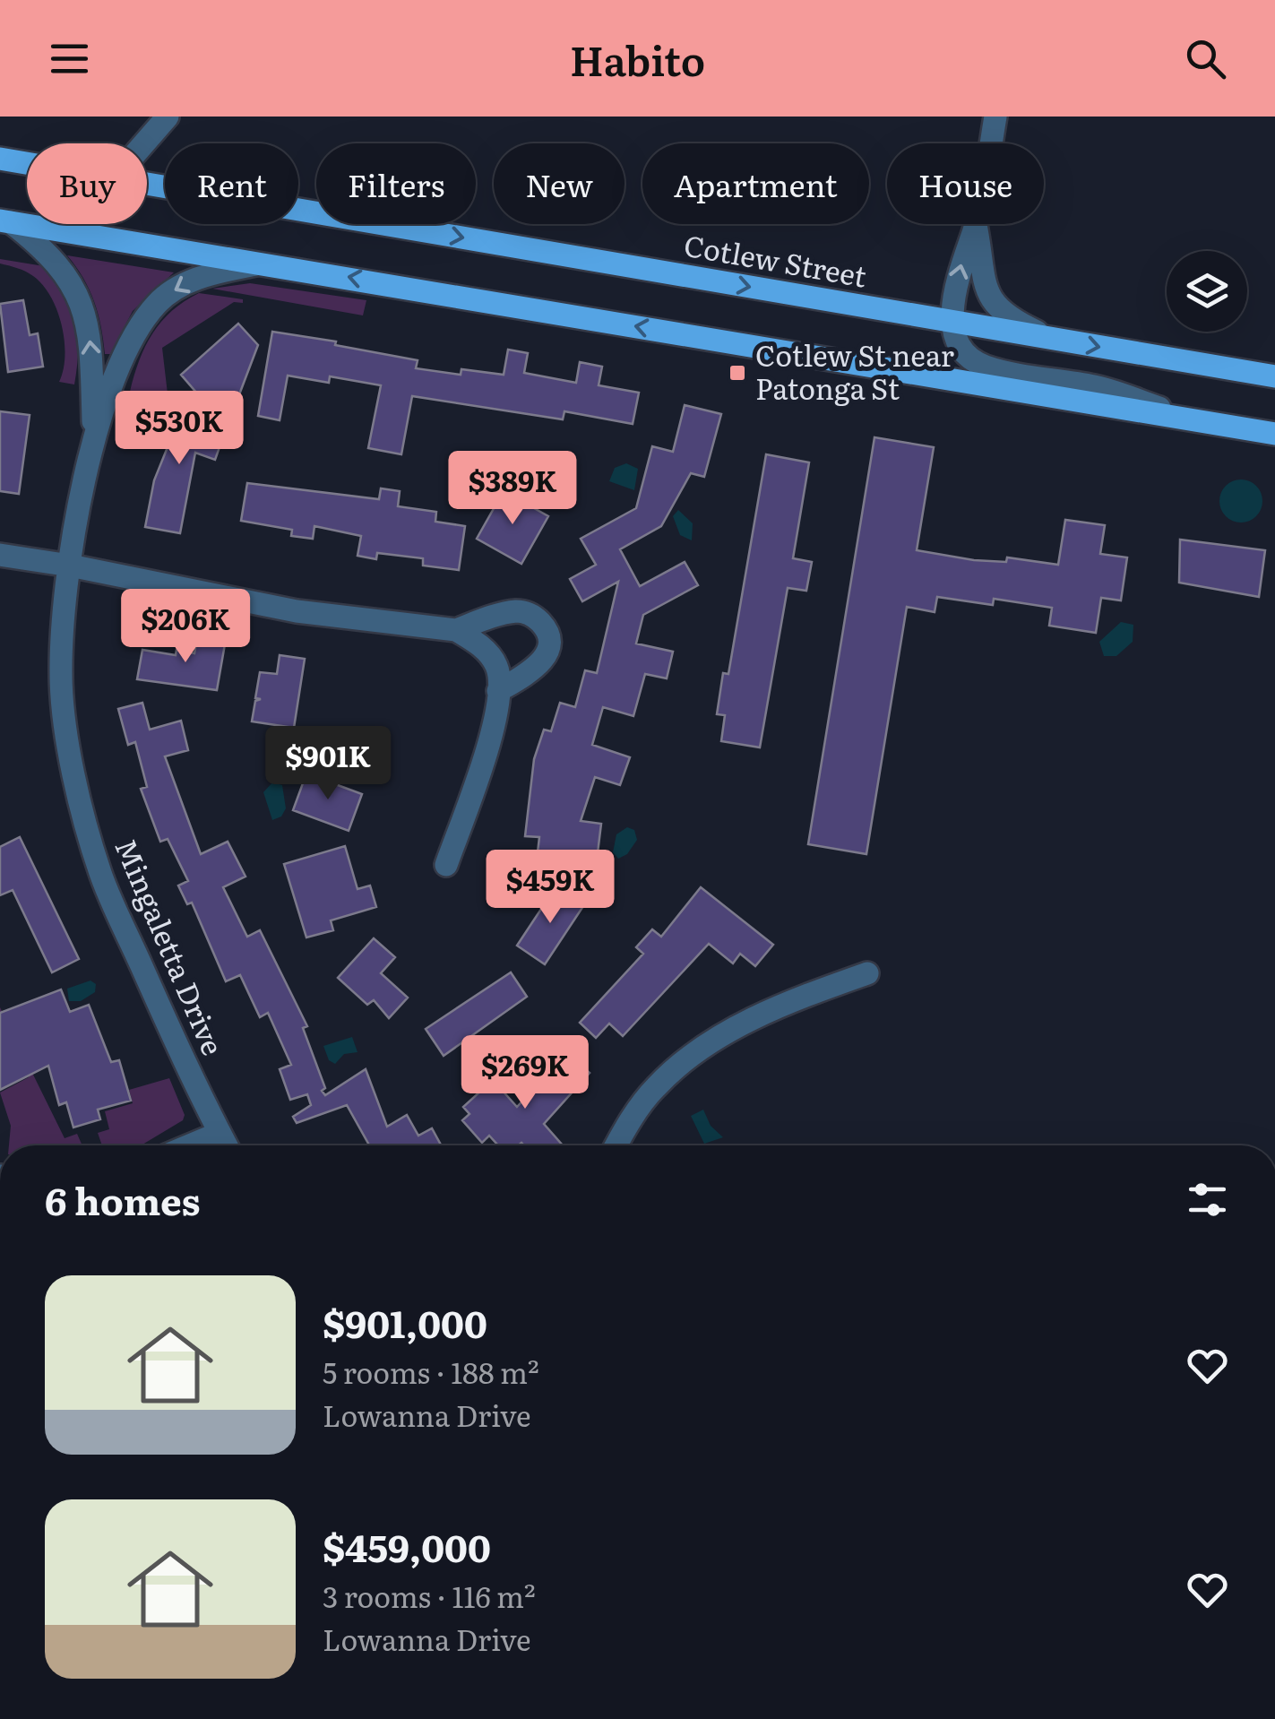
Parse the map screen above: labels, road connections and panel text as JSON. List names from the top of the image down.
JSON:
{
  "streets": {
    "main road": ["Cotlew Street"],
    "street": ["Mingaletta Drive"]
  },
  "places": {
    "transit": ["Cotlew St near Patonga St"]
  },
  "page": {
    "header": "Habito",
    "chip": [
      "Buy",
      "Rent",
      "Filters",
      "New",
      "Apartment",
      "House"
    ],
    "price": [
      "$530K",
      "$389K",
      "$206K",
      "$901K",
      "$459K",
      "$269K"
    ],
    "heading": "6 homes",
    "list": [
      {
        "name": "$901,000",
        "note": "5 rooms · 188 m² · Lowanna Drive"
      },
      {
        "name": "$459,000",
        "note": "3 rooms · 116 m² · Lowanna Drive"
      }
    ]
  }
}
